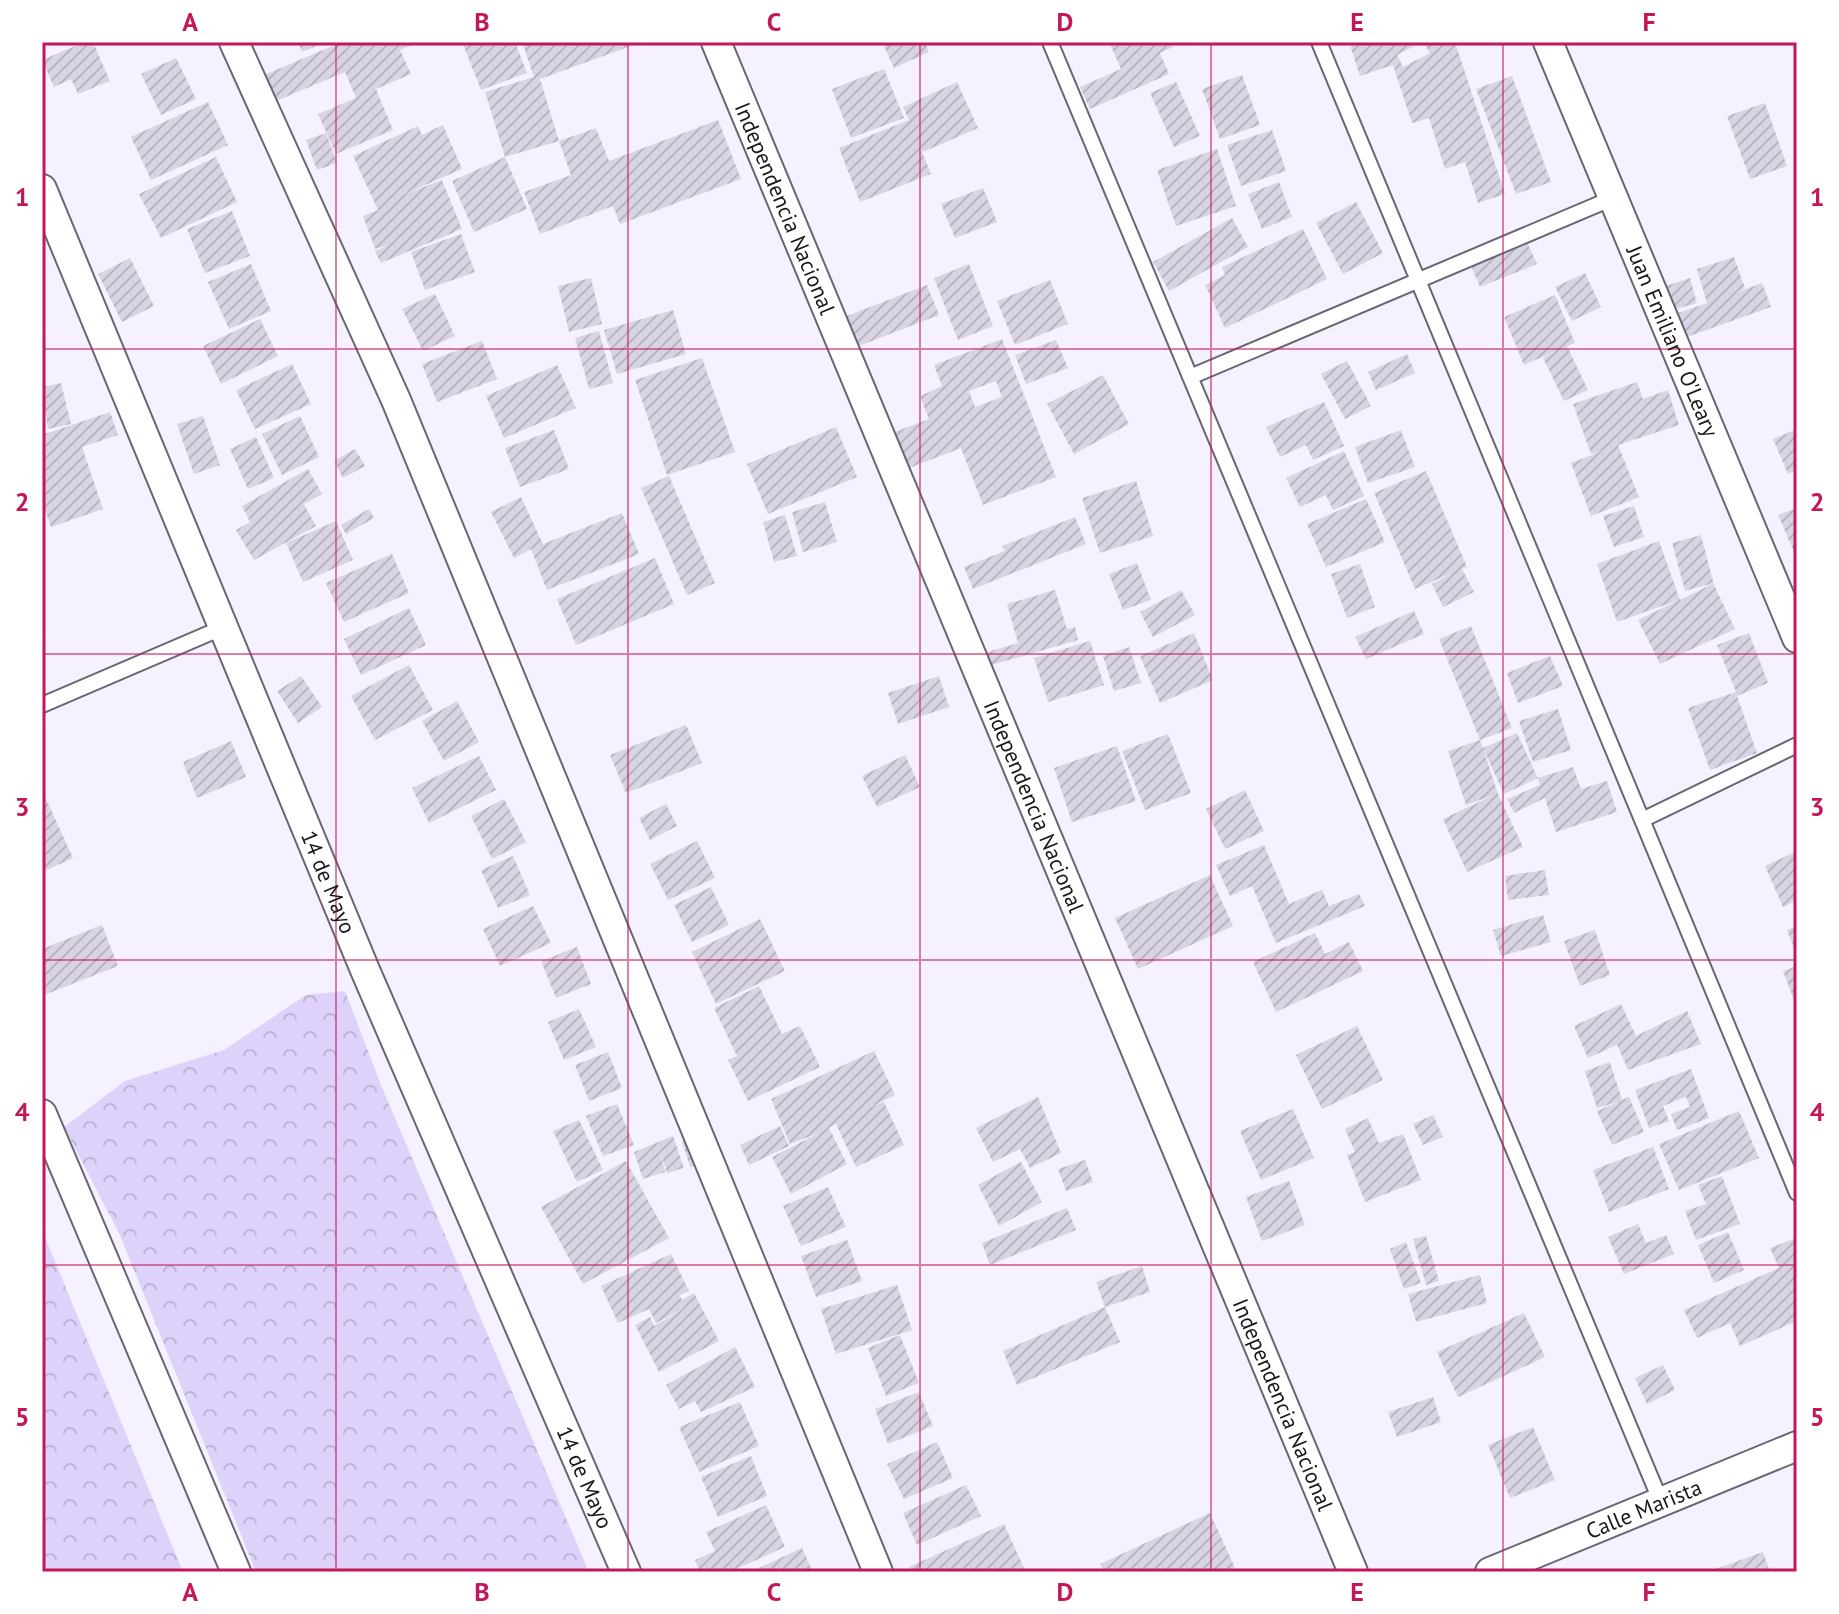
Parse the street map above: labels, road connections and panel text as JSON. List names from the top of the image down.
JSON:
{
  "streets": {
    "street": [
      "Independencia Nacional",
      "Juan Emiliano O'Leary",
      "14 de Mayo",
      "Calle Marista"
    ]
  },
  "grid": {
    "columns": [
      "A",
      "B",
      "C",
      "D",
      "E",
      "F"
    ],
    "rows": [
      "1",
      "2",
      "3",
      "4",
      "5"
    ]
  }
}
